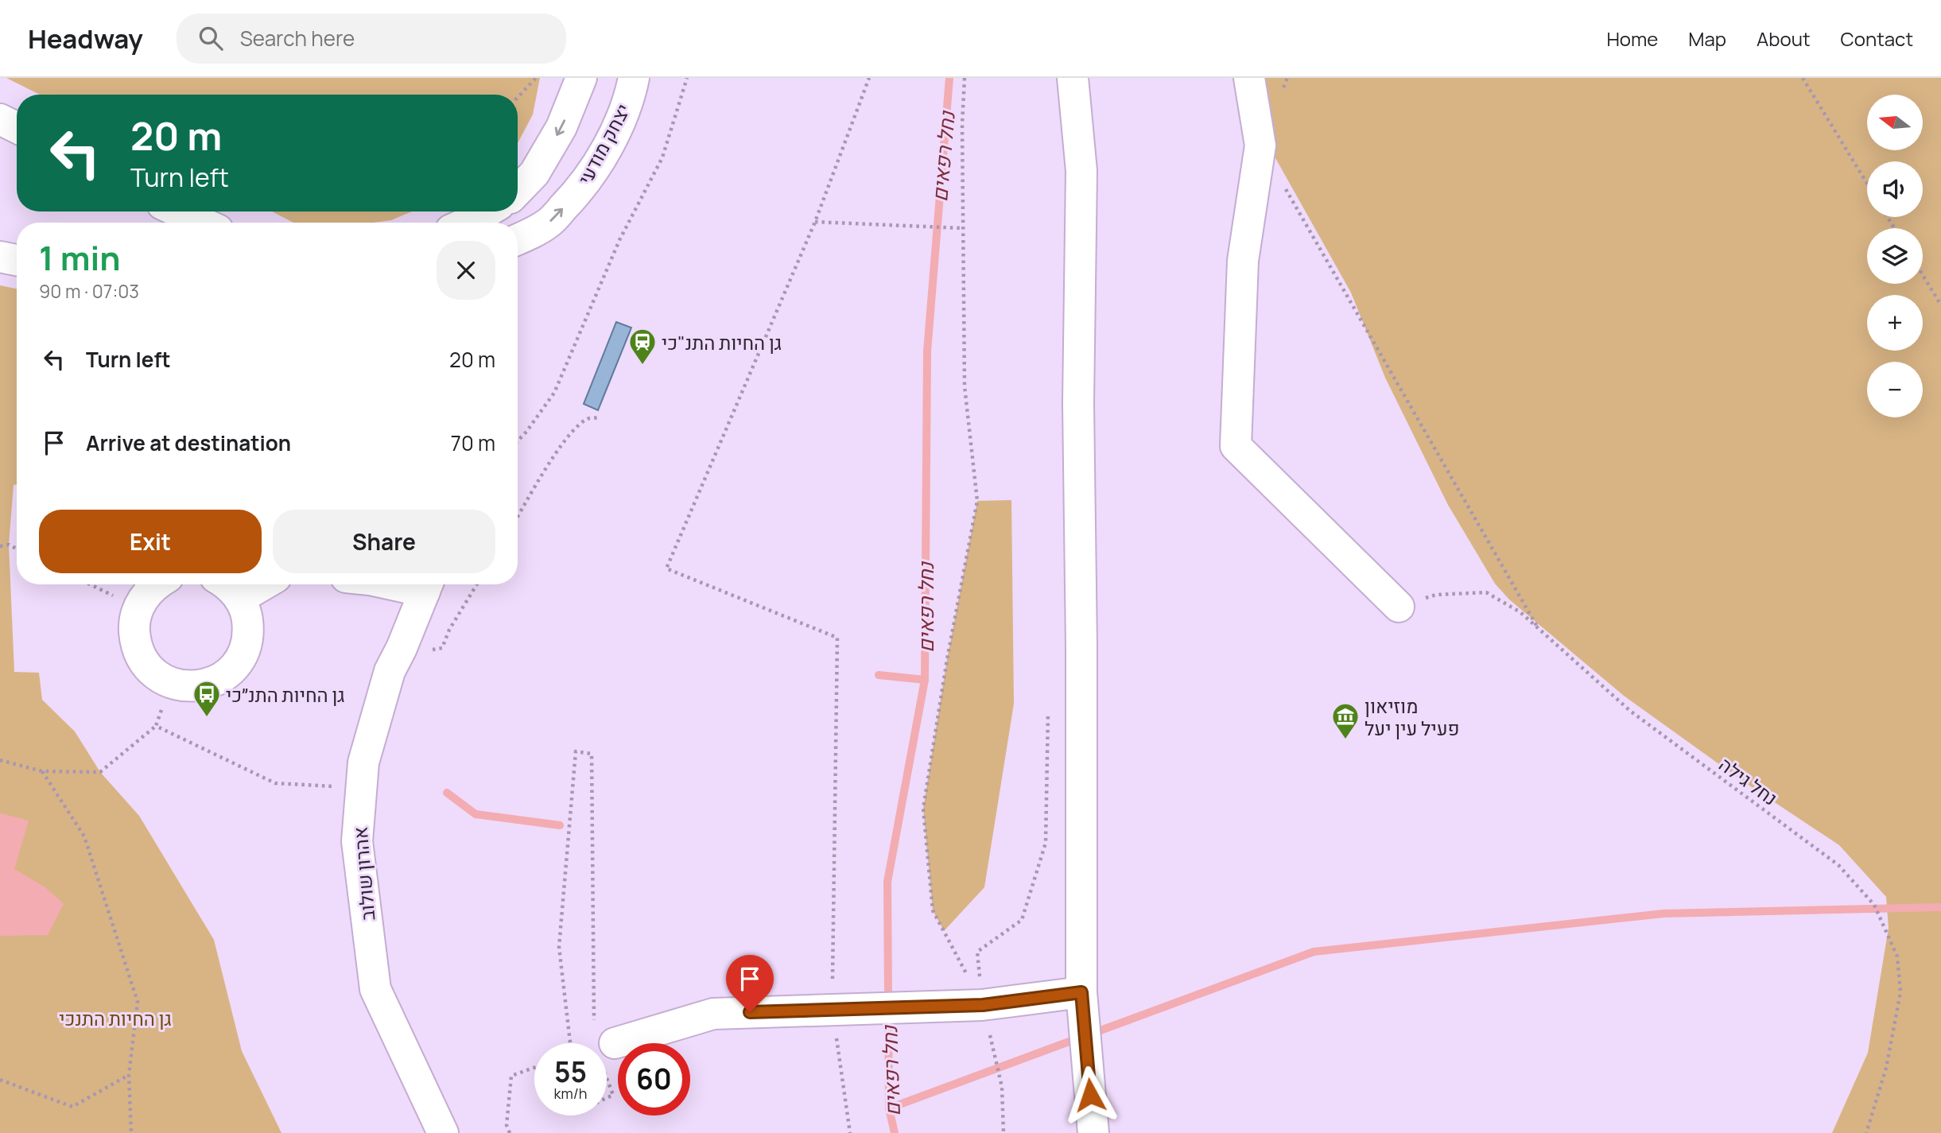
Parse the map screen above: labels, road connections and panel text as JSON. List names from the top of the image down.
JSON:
{
  "streets": {
    "street": ["יצחק מודעי", "אהרון שולוב"],
    "path": ["נחל גילה"]
  },
  "water": ["נחל רפאים"],
  "parks": ["גן החיות התנכי"],
  "places": {
    "station": ["גן החיות התנ\"כי"],
    "bus stop": ["גן החיות התנ״כי"],
    "museum": ["מוזיאון פעיל עין יעל"]
  },
  "north": "left",
  "page": {
    "header": "Headway",
    "search": "Search here",
    "nav": [
      "Home",
      "Map",
      "About",
      "Contact"
    ],
    "map_buttons": ["+", "−"],
    "turn": ["20 m", "Turn left"],
    "heading": ["1 min", "90 m · 07:03"],
    "list": [
      {
        "name": "Turn left",
        "value": "20 m"
      },
      {
        "name": "Arrive at destination",
        "value": "70 m"
      }
    ],
    "buttons": ["Exit", "Share"],
    "speed": "55 km/h",
    "limit": "60"
  }
}
